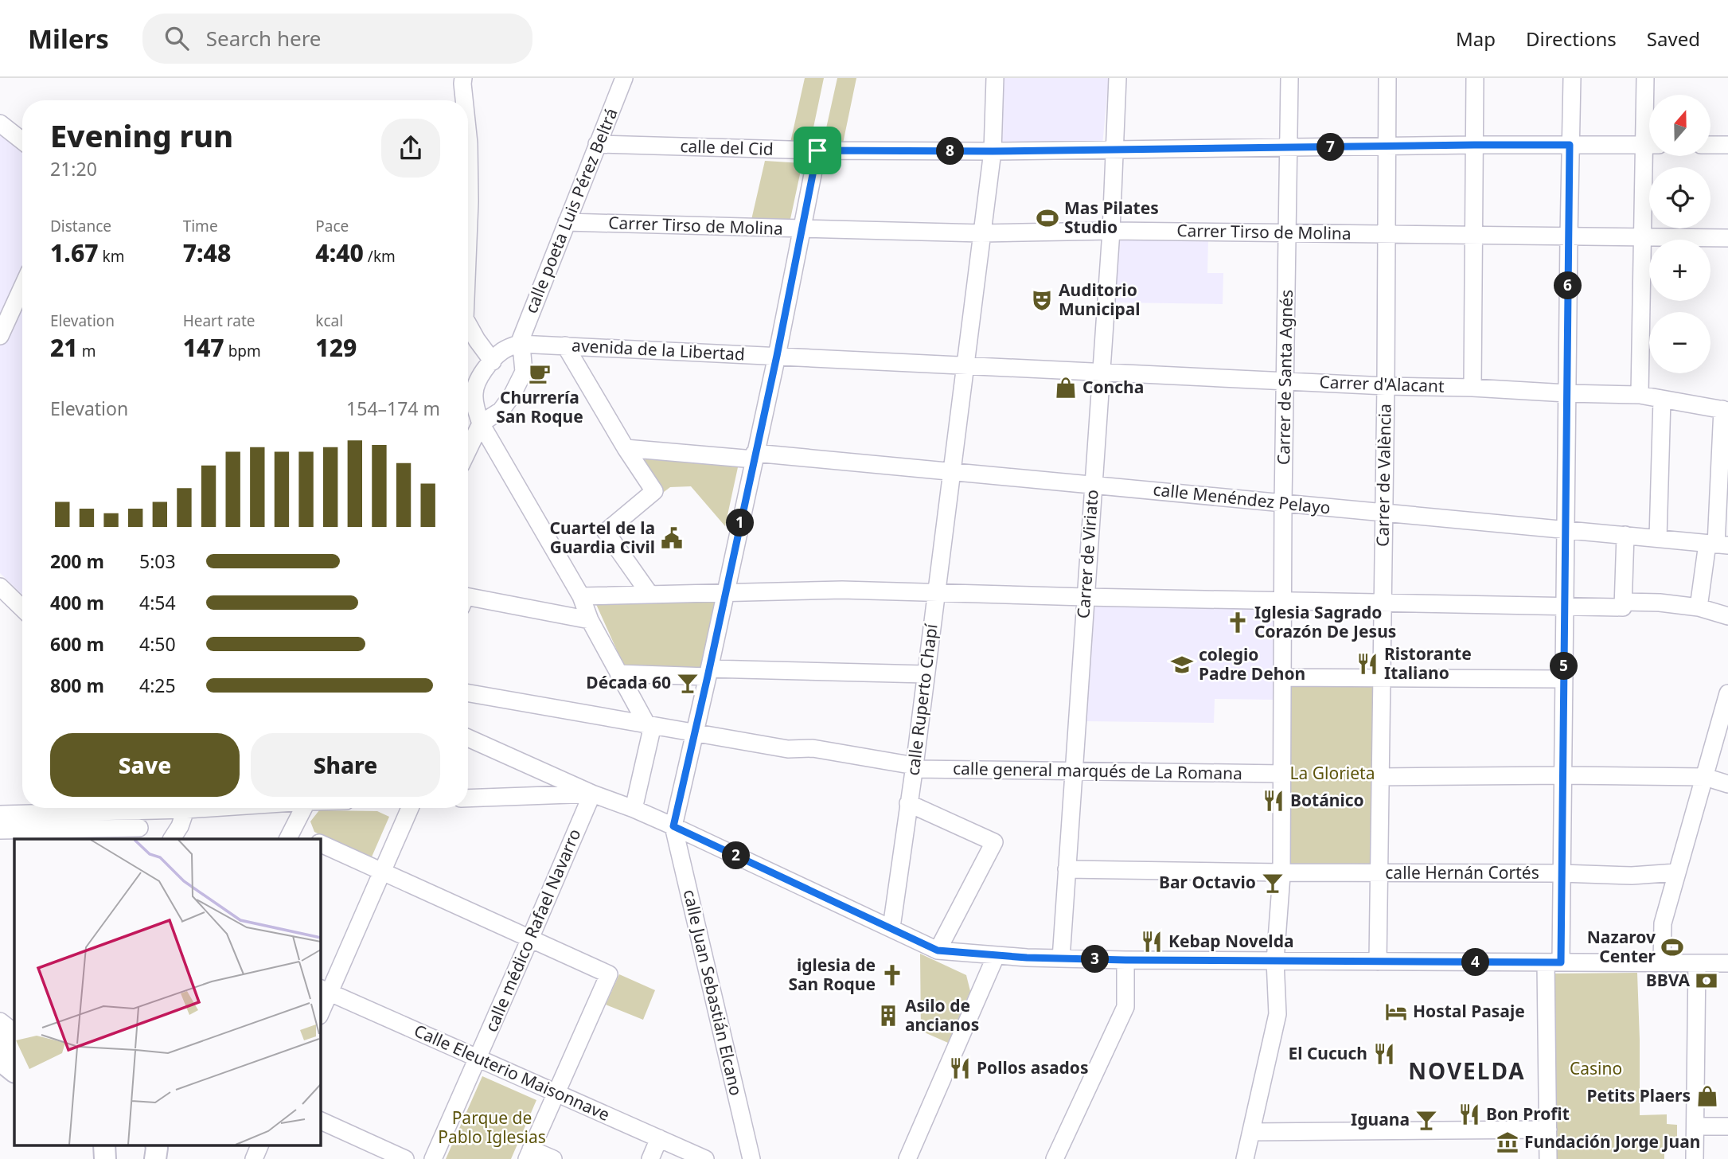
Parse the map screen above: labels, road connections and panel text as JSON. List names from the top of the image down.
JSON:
{
  "streets": {
    "street": [
      "calle del Cid",
      "calle poeta Luis Pérez Beltrá",
      "Carrer Tirso de Molina",
      "avenida de la Libertad",
      "Carrer de Santa Agnés",
      "Carrer d'Alacant",
      "Carrer de València",
      "calle Menéndez Pelayo",
      "Carrer de Viriato",
      "calle Ruperto Chapí",
      "calle general marqués de La Romana",
      "calle Hernán Cortés",
      "calle médico Rafael Navarro",
      "calle Juan Sebastián Elcano",
      "Calle Eleuterio Maisonnave"
    ]
  },
  "crossings": [
    ["calle del Cid", "calle poeta Luis Pérez Beltrá"],
    ["calle del Cid", "Carrer de Santa Agnés"],
    ["calle del Cid", "Carrer de València"],
    ["calle del Cid", "Carrer de Viriato"],
    ["calle del Cid", "calle Ruperto Chapí"],
    ["calle poeta Luis Pérez Beltrá", "Carrer Tirso de Molina"],
    ["calle poeta Luis Pérez Beltrá", "avenida de la Libertad"],
    ["Carrer Tirso de Molina", "Carrer de Santa Agnés"],
    ["Carrer Tirso de Molina", "Carrer de València"],
    ["Carrer Tirso de Molina", "Carrer de Viriato"],
    ["Carrer Tirso de Molina", "calle Ruperto Chapí"],
    ["avenida de la Libertad", "Carrer d'Alacant"],
    ["avenida de la Libertad", "Carrer de Viriato"],
    ["avenida de la Libertad", "calle Ruperto Chapí"],
    ["Carrer de Santa Agnés", "Carrer d'Alacant"],
    ["Carrer de Santa Agnés", "calle Menéndez Pelayo"],
    ["Carrer d'Alacant", "Carrer de València"],
    ["Carrer d'Alacant", "Carrer de Viriato"],
    ["Carrer de València", "calle Menéndez Pelayo"],
    ["Carrer de València", "calle Hernán Cortés"],
    ["calle Menéndez Pelayo", "Carrer de Viriato"],
    ["calle Menéndez Pelayo", "calle Ruperto Chapí"],
    ["Carrer de Viriato", "calle general marqués de La Romana"],
    ["Carrer de Viriato", "calle Hernán Cortés"],
    ["calle Ruperto Chapí", "calle general marqués de La Romana"],
    ["calle médico Rafael Navarro", "Calle Eleuterio Maisonnave"]
  ],
  "districts": ["NOVELDA"],
  "parks": ["La Glorieta", "Casino", "Parque de Pablo Iglesias"],
  "places": {
    "sports": ["Mas Pilates Studio", "Nazarov Center"],
    "theatre": ["Auditorio Municipal"],
    "cafe": ["Churrería San Roque"],
    "shop": ["Concha", "Petits Plaers"],
    "public building": ["Cuartel de la Guardia Civil"],
    "church": ["Iglesia Sagrado Corazón De Jesus", "iglesia de San Roque"],
    "restaurant": [
      "Ristorante Italiano",
      "Botánico",
      "Kebap Novelda",
      "El Cucuch",
      "Pollos asados",
      "Bon Profit"
    ],
    "school or university": ["colegio Padre Dehon"],
    "bar": ["Década 60", "Bar Octavio", "Iguana"],
    "bank": ["BBVA"],
    "hotel": ["Hostal Pasaje"],
    "building": ["Asilo de ancianos"],
    "museum": ["Fundación Jorge Juan"]
  },
  "north": "top",
  "page": {
    "header": "Milers",
    "search": "Search here",
    "nav": ["Map", "Directions", "Saved"],
    "map_buttons": ["+", "−"],
    "heading": ["Evening run", "21:20"],
    "pins": [
      "7",
      "8",
      "6",
      "1",
      "5",
      "2",
      "3",
      "4"
    ],
    "stats": [
      ["Distance", "1.67 km"],
      ["Time", "7:48"],
      ["Pace", "4:40 /km"],
      ["Elevation", "21 m"],
      ["Heart rate", "147 bpm"],
      ["kcal", "129"]
    ],
    "chart": ["Elevation", "154–174 m"],
    "list": [
      {
        "name": "200 m",
        "note": "5:03"
      },
      {
        "name": "400 m",
        "note": "4:54"
      },
      {
        "name": "600 m",
        "note": "4:50"
      },
      {
        "name": "800 m",
        "note": "4:25"
      }
    ],
    "buttons": ["Save", "Share"]
  }
}
